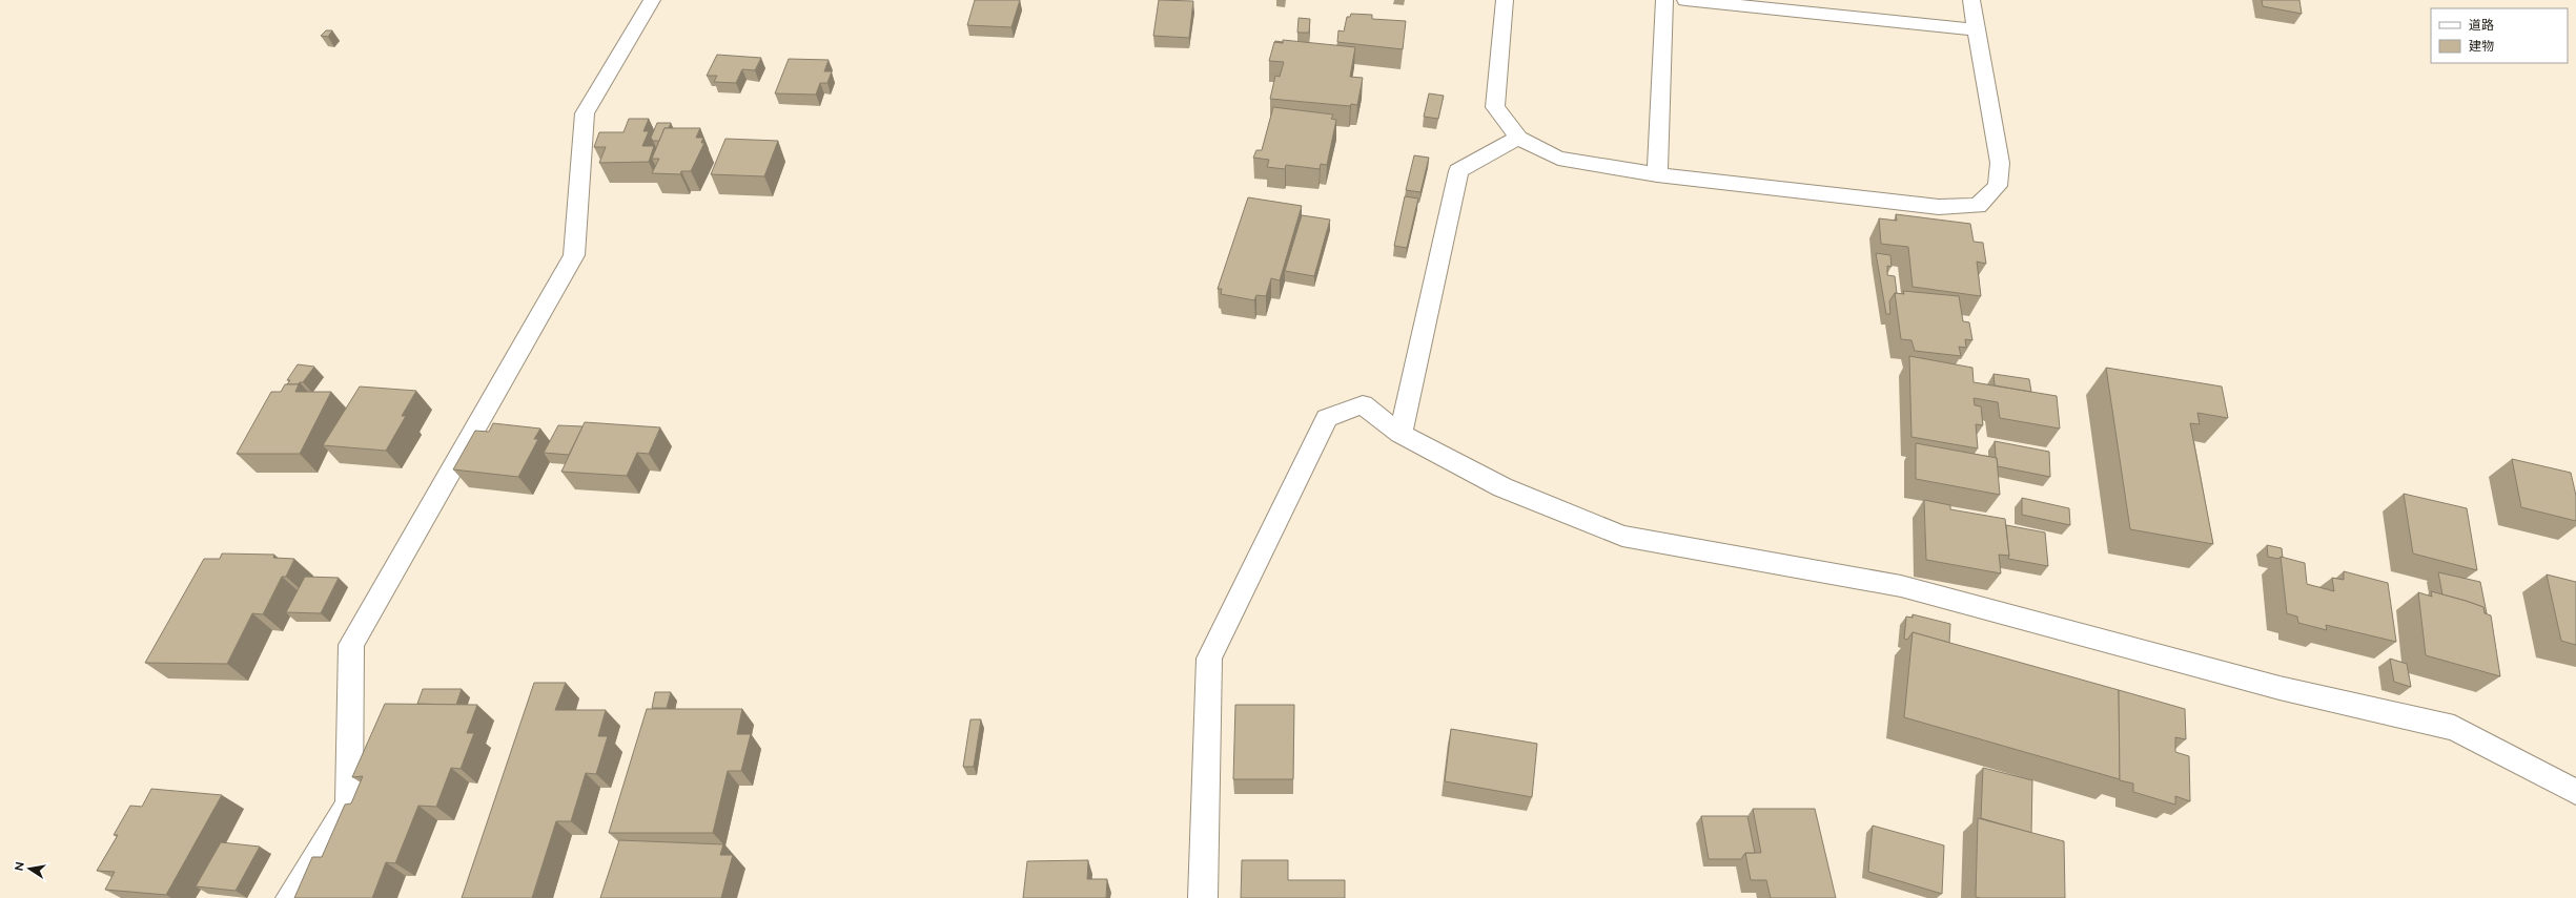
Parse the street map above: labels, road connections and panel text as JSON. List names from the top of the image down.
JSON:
{
  "legend": ["道路", "建物"],
  "north": "left"
}
